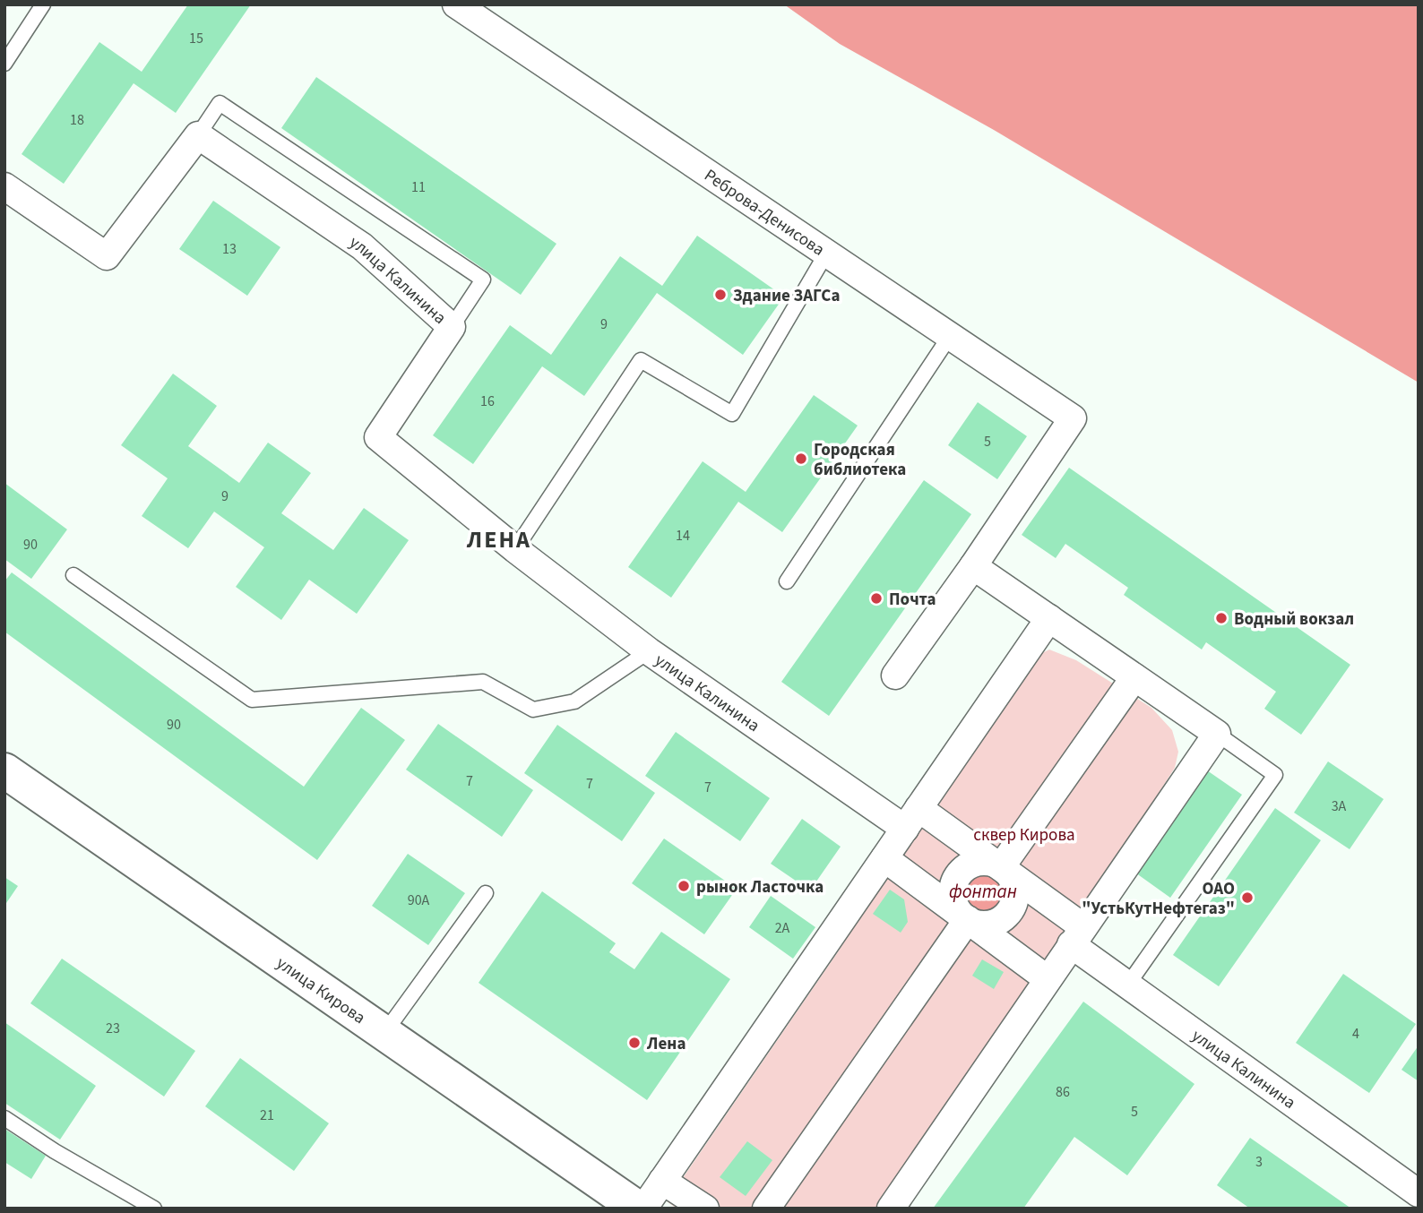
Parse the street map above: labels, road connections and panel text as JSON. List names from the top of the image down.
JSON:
{
  "streets": {
    "main road": ["улица Кирова"],
    "street": ["Реброва-Денисова", "улица Калинина"]
  },
  "districts": ["ЛЕНА"],
  "water": ["фонтан"],
  "parks": ["сквер Кирова"],
  "places": [
    "Здание ЗАГСа",
    "Городская библиотека",
    "Почта",
    "Водный вокзал",
    "рынок Ласточка",
    "ОАО \"УстьКутНефтегаз\"",
    "Лена"
  ],
  "house_numbers": [
    "15",
    "18",
    "11",
    "13",
    "9",
    "16",
    "5",
    "9",
    "14",
    "90",
    "90",
    "7",
    "7",
    "7",
    "3А",
    "90А",
    "2А",
    "23",
    "4",
    "86",
    "5",
    "21",
    "3"
  ]
}
